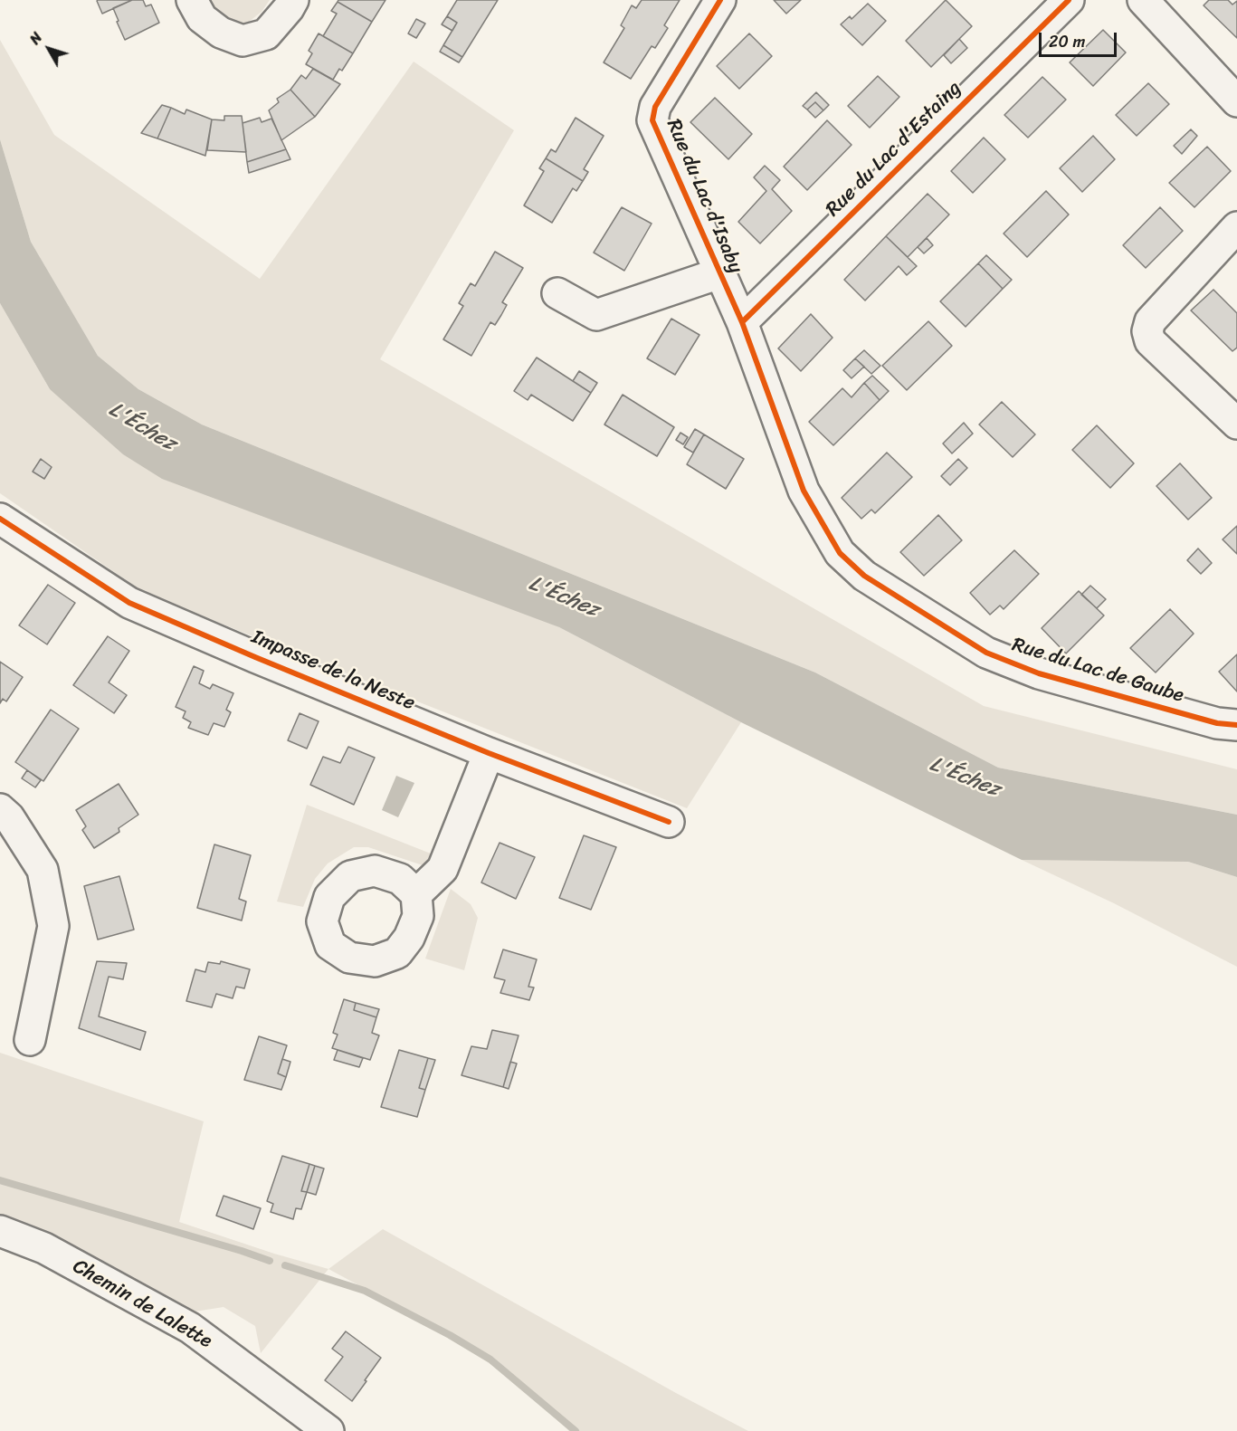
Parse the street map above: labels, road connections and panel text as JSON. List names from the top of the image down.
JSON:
{
  "streets": {
    "street": [
      "Rue du Lac d'Estaing",
      "Rue du Lac d'Isaby",
      "Impasse de la Neste",
      "Rue du Lac de Gaube",
      "Chemin de Lalette"
    ]
  },
  "crossings": [
    ["Rue du Lac d'Estaing", "Rue du Lac d'Isaby"],
    ["Rue du Lac d'Estaing", "Rue du Lac de Gaube"],
    ["Rue du Lac d'Isaby", "Rue du Lac de Gaube"]
  ],
  "water": ["L'Échez"],
  "scale_bar": "20 m",
  "north": "top left"
}
